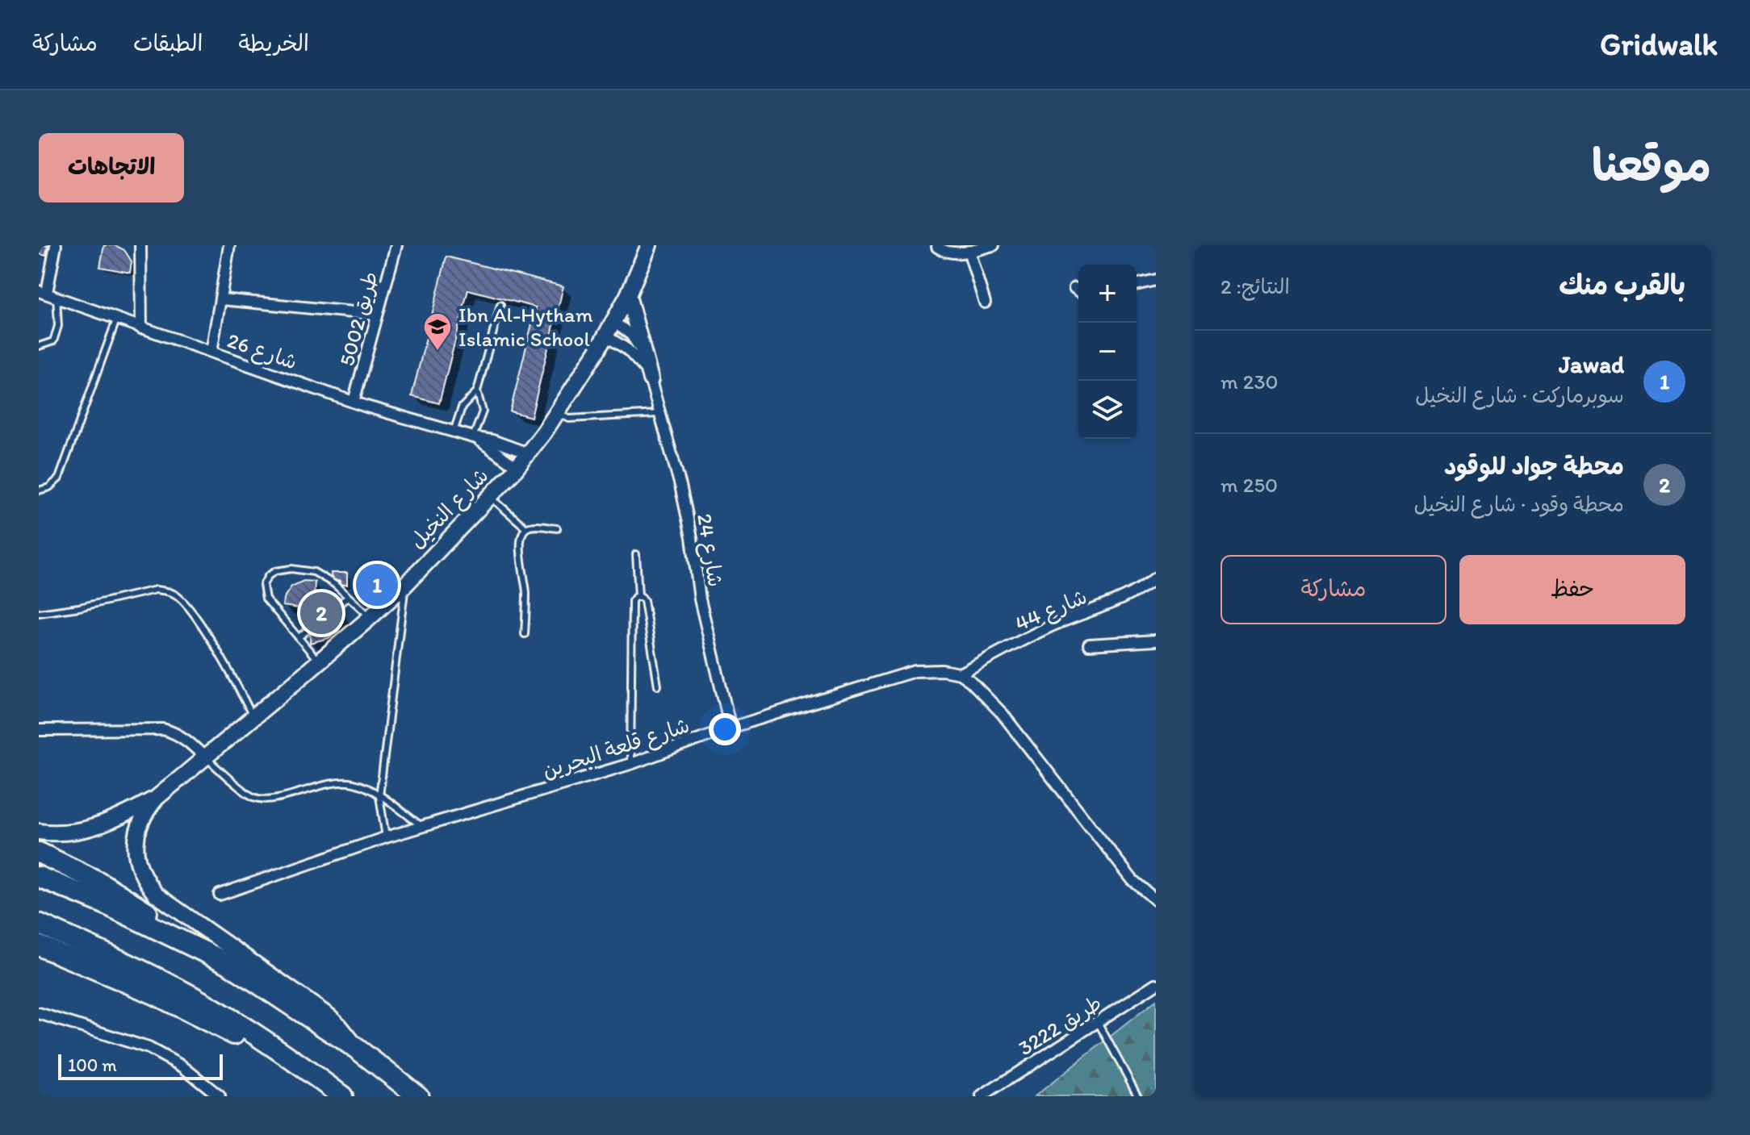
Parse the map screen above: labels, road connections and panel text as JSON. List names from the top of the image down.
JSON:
{
  "streets": {
    "street": [
      "طريق 5002",
      "شارع 26",
      "شارع النخيل",
      "شارع 24",
      "شارع 44",
      "شارع قلعة البحرين",
      "طريق 3222"
    ]
  },
  "crossings": [
    ["طريق 5002", "شارع 26"],
    ["شارع 26", "شارع النخيل"],
    ["شارع النخيل", "شارع 24"],
    ["شارع 24", "شارع قلعة البحرين"],
    ["شارع 44", "شارع قلعة البحرين"]
  ],
  "places": {
    "school or university": ["Ibn Al-Hytham Islamic School"]
  },
  "scale_bar": "100 m",
  "page": {
    "header": "Gridwalk",
    "nav": ["الخريطة", "الطبقات", "مشاركة"],
    "title": "موقعنا",
    "buttons": [
      "الاتجاهات",
      ["حفظ", "مشاركة"]
    ],
    "heading": ["بالقرب منك", "النتائج: 2"],
    "map_buttons": ["+", "−"],
    "list": [
      {
        "mark": "1",
        "name": "Jawad",
        "note": "سوبرماركت · شارع النخيل",
        "value": "230 m"
      },
      {
        "mark": "2",
        "name": "محطة جواد للوقود",
        "note": "محطة وقود · شارع النخيل",
        "value": "250 m"
      }
    ],
    "pins": ["1", "2"],
    "scale": "100 m"
  }
}
